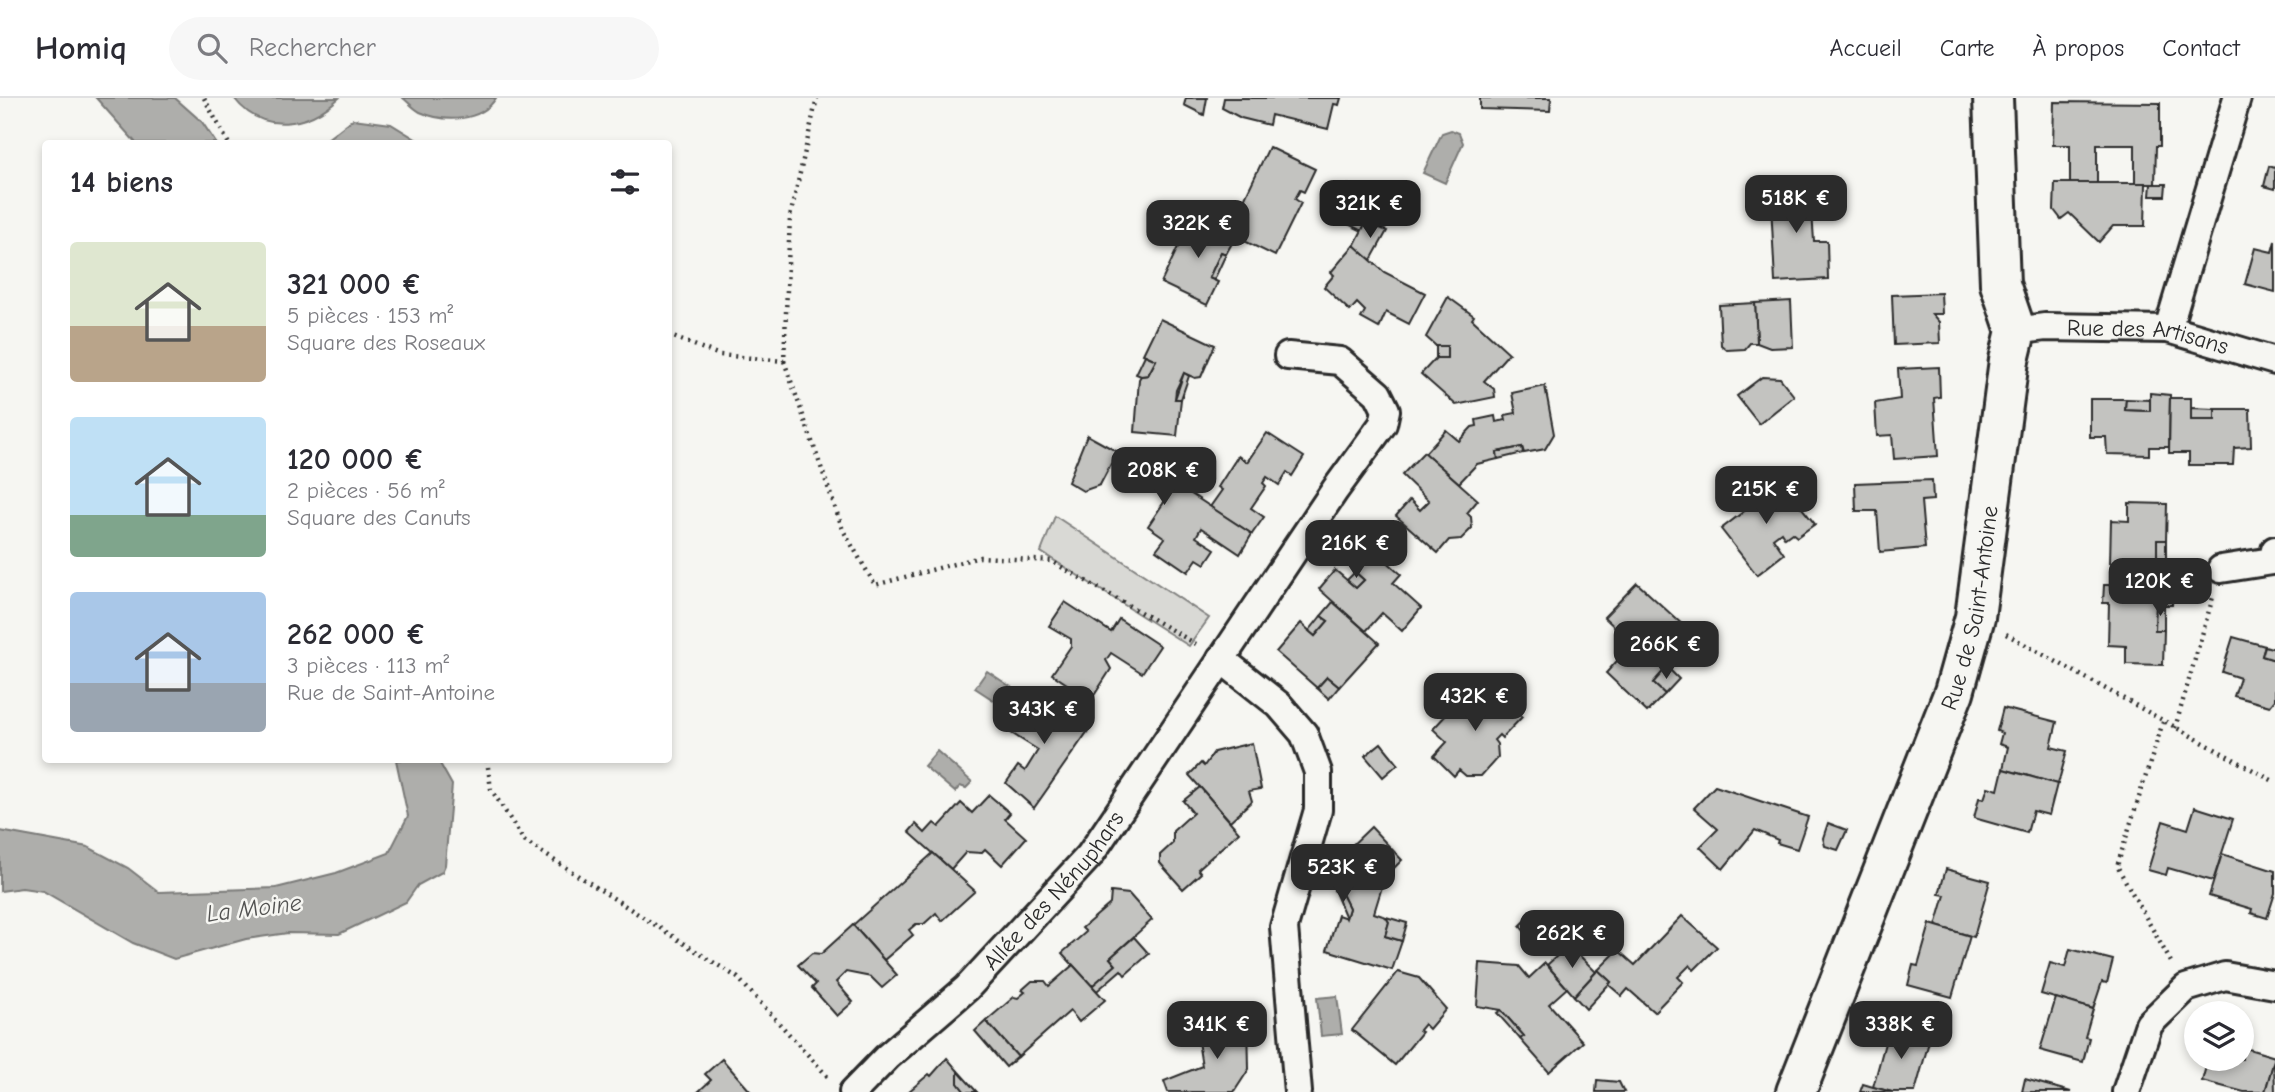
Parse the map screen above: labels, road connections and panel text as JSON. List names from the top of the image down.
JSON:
{
  "streets": {
    "street": ["Rue des Artisans", "Rue de Saint-Antoine", "Allée des Nénuphars"]
  },
  "crossings": [
    ["Rue des Artisans", "Rue de Saint-Antoine"]
  ],
  "water": ["La Moine"],
  "page": {
    "header": "Homiq",
    "search": "Rechercher",
    "nav": [
      "Accueil",
      "Carte",
      "À propos",
      "Contact"
    ],
    "heading": "14 biens",
    "price": [
      "518K €",
      "321K €",
      "322K €",
      "208K €",
      "215K €",
      "216K €",
      "120K €",
      "266K €",
      "432K €",
      "343K €",
      "523K €",
      "262K €",
      "341K €",
      "338K €"
    ],
    "list": [
      {
        "name": "321 000 €",
        "note": "5 pièces · 153 m² · Square des Roseaux"
      },
      {
        "name": "120 000 €",
        "note": "2 pièces · 56 m² · Square des Canuts"
      },
      {
        "name": "262 000 €",
        "note": "3 pièces · 113 m² · Rue de Saint-Antoine"
      }
    ]
  }
}
